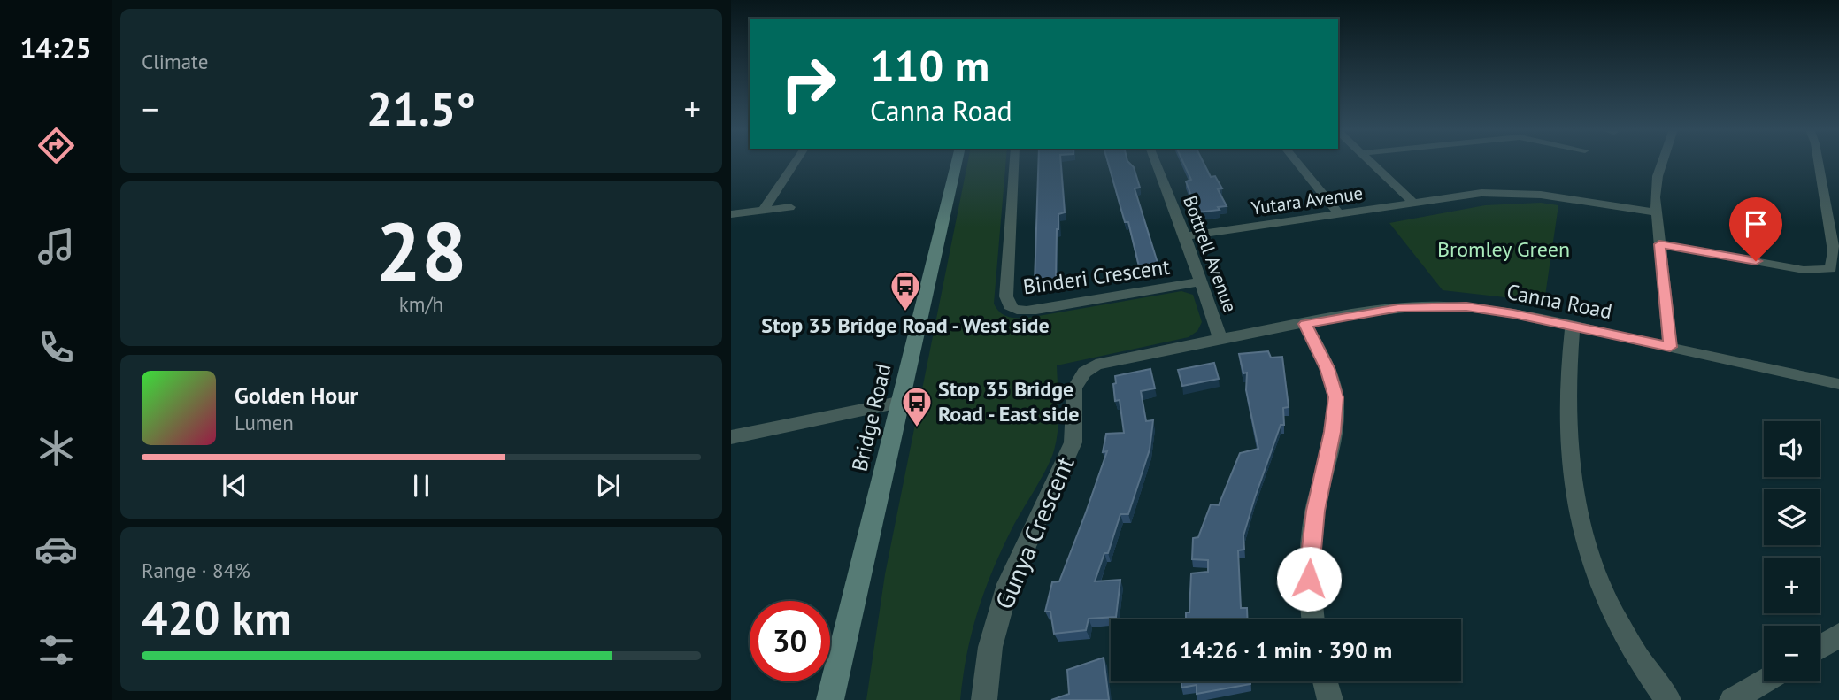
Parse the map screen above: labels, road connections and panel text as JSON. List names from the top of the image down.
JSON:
{
  "streets": {
    "main road": ["Bridge Road"],
    "street": [
      "Yutara Avenue",
      "Bottrell Avenue",
      "Binderi Crescent",
      "Canna Road",
      "Gunya Crescent"
    ]
  },
  "crossings": [
    ["Yutara Avenue", "Bottrell Avenue"],
    ["Bottrell Avenue", "Binderi Crescent"],
    ["Bottrell Avenue", "Canna Road"],
    ["Canna Road", "Gunya Crescent"]
  ],
  "parks": ["Bromley Green"],
  "places": {
    "bus stop": ["Stop 35 Bridge Road - West side", "Stop 35 Bridge Road - East side"]
  },
  "page": {
    "tabs": "14:25",
    "tile": [
      "Climate",
      ["28", "km/h"],
      ["Range · 84%", "420 km"]
    ],
    "turn": ["110 m", "Canna Road"],
    "heat": ["−", "21.5°", "+"],
    "song": ["Golden Hour", "Lumen"],
    "map_buttons": ["+", "−"],
    "limit": "30",
    "trip": "14:26 · 1 min · 390 m"
  }
}
